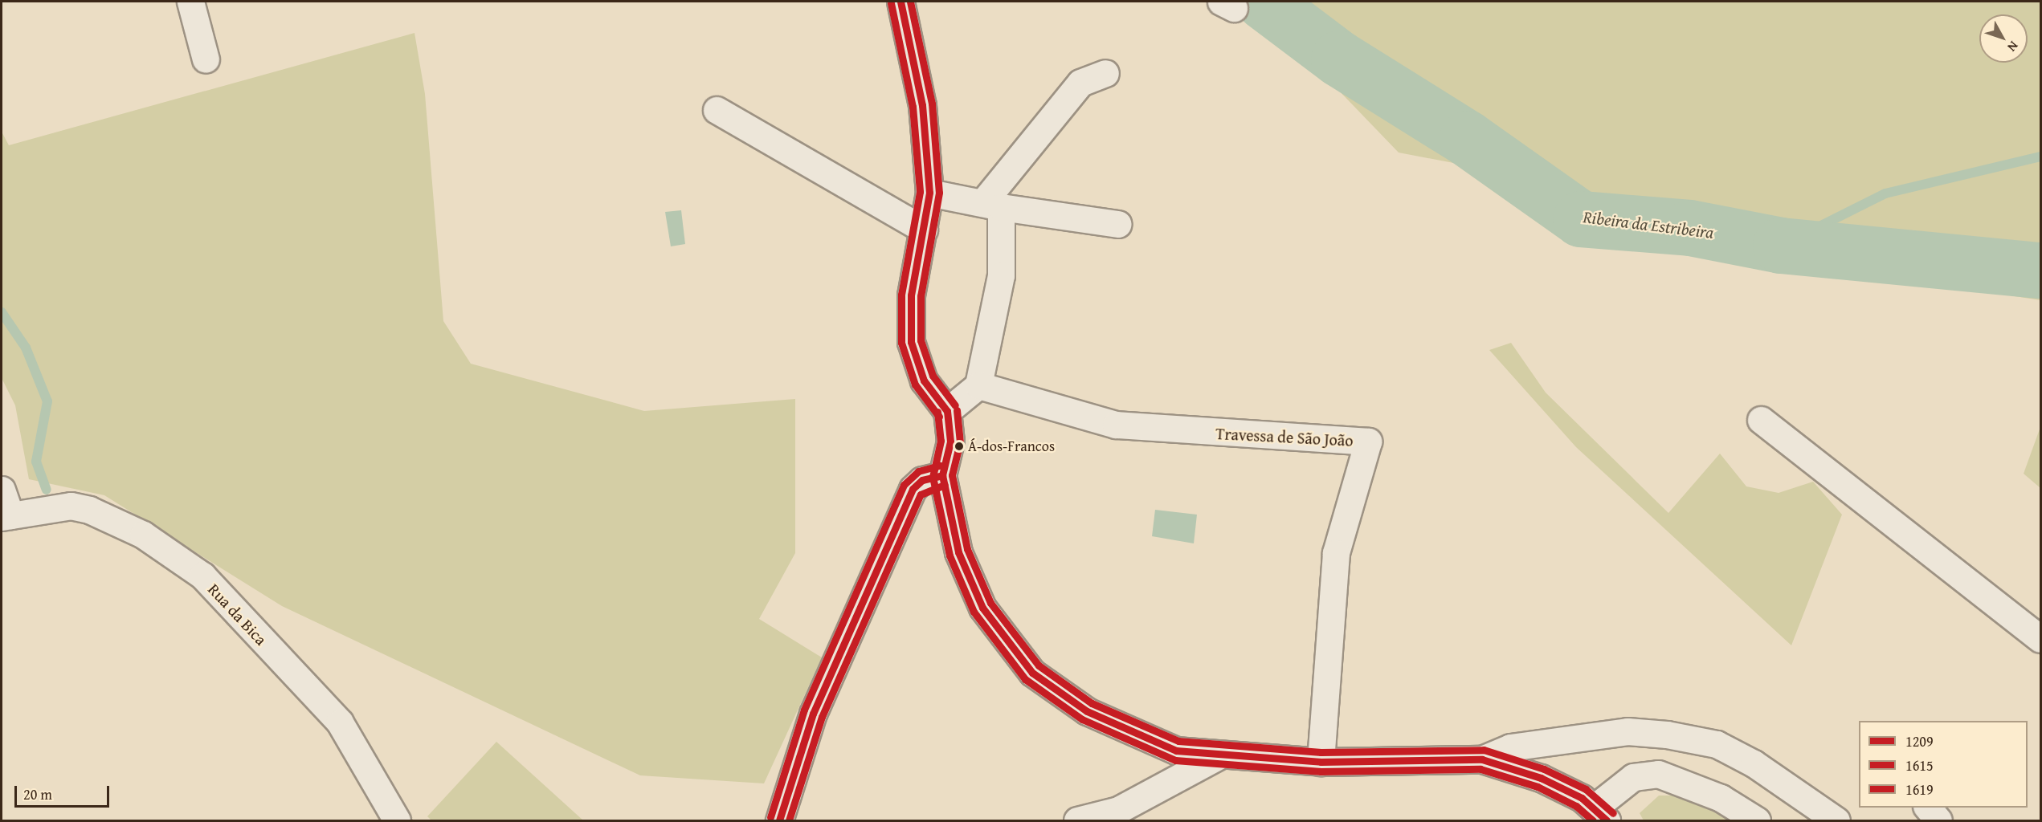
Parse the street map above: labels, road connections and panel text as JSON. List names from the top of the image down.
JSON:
{
  "streets": {
    "street": ["Travessa de São João", "Rua da Bica"]
  },
  "water": ["Ribeira da Estribeira"],
  "places": ["Á-dos-Francos"],
  "lines": ["transit line 1209", "transit line 1619", "transit line 1615"],
  "legend": ["1209", "1615", "1619"],
  "scale_bar": "20 m",
  "north": "bottom right"
}
